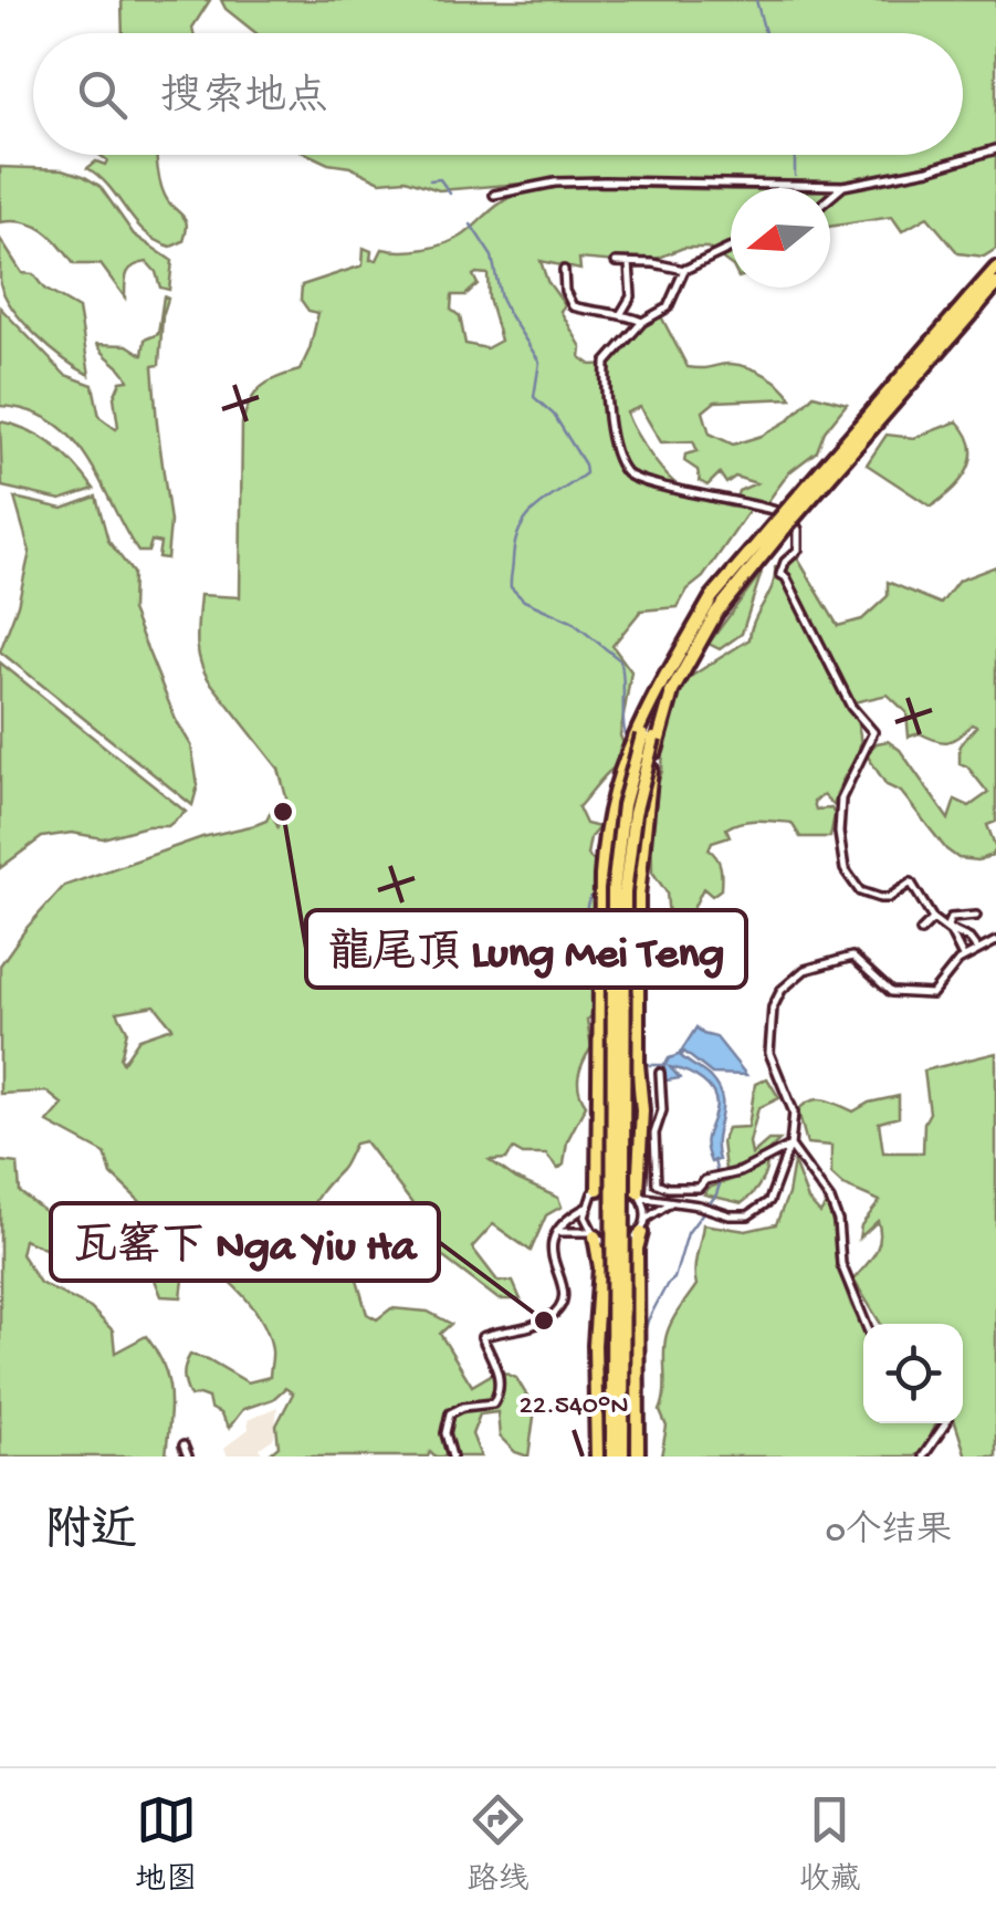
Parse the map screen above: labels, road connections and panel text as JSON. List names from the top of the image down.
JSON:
{
  "places": ["龍尾頂 Lung Mei Teng", "瓦窰下 Nga Yiu Ha"],
  "north": "left",
  "page": {
    "search": "搜索地点",
    "heading": ["附近", "0个结果"],
    "nav": ["地图", "路线", "收藏"]
  },
  "coordinates": ["22.540°N"]
}
